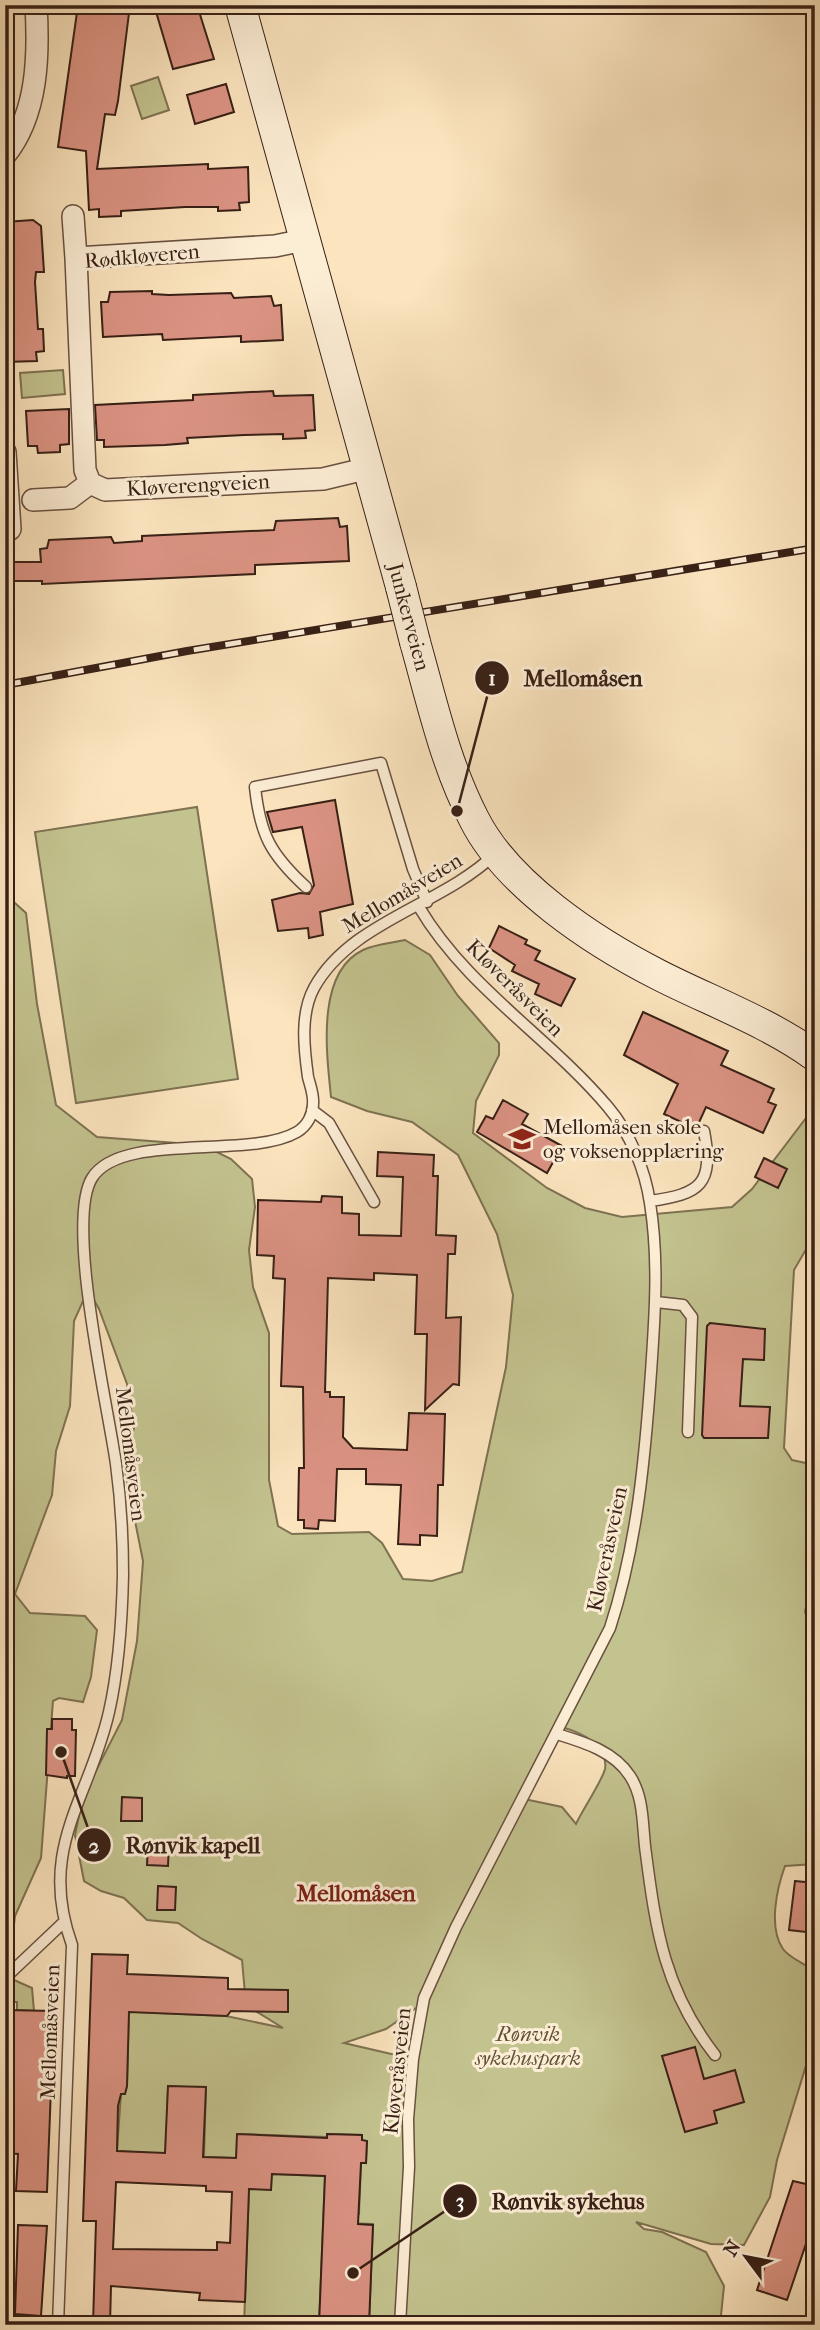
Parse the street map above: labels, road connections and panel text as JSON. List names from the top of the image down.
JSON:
{
  "streets": {
    "street": ["Rødkløveren", "Kløverengveien", "Junkerveien"],
    "lane": ["Mellomåsveien", "Kløveråsveien"]
  },
  "crossings": [
    ["Rødkløveren", "Kløverengveien"],
    ["Rødkløveren", "Junkerveien"],
    ["Kløverengveien", "Junkerveien"],
    ["Junkerveien", "Mellomåsveien"],
    ["Mellomåsveien", "Kløveråsveien"]
  ],
  "districts": ["Mellomåsen"],
  "parks": ["Rønvik sykehuspark"],
  "places": {
    "other": ["Mellomåsen", "Rønvik kapell", "Rønvik sykehus"],
    "school or university": ["Mellomåsen skole og voksenopplæring"]
  },
  "north": "top left"
}
